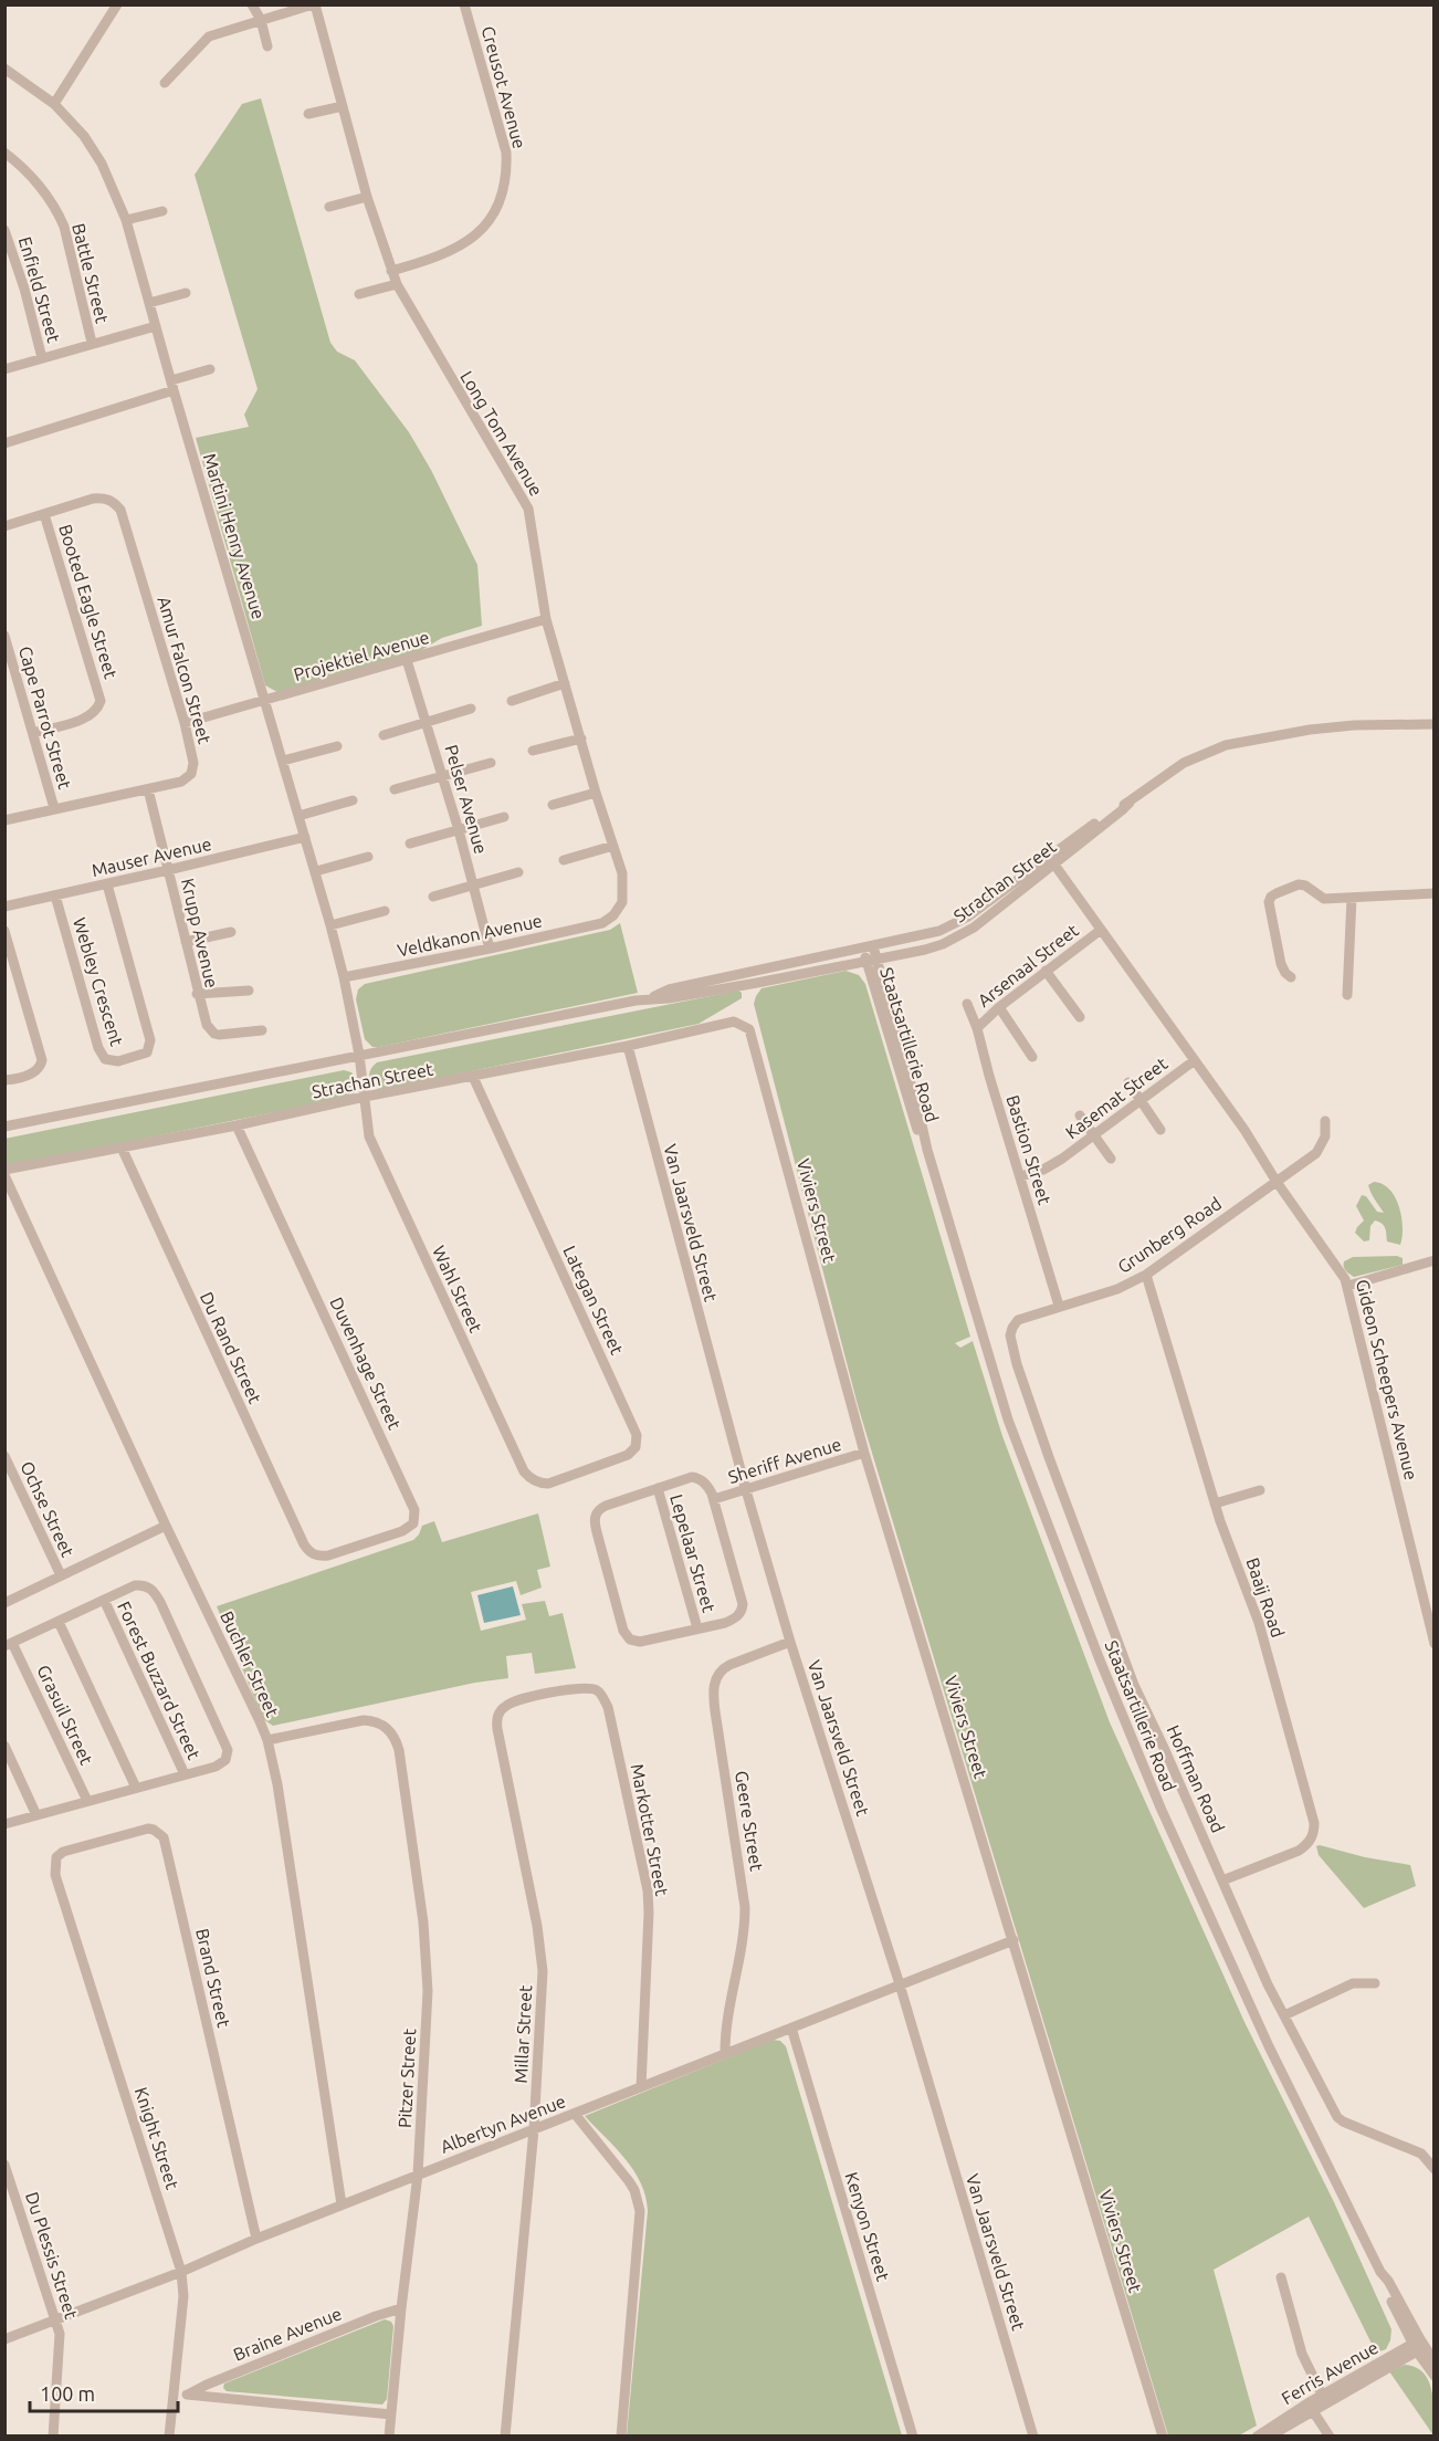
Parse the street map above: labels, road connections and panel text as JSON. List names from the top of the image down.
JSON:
{
  "streets": {
    "street": [
      "Creusot Avenue",
      "Battle Street",
      "Enfield Street",
      "Long Tom Avenue",
      "Martini Henry Avenue",
      "Booted Eagle Street",
      "Projektiel Avenue",
      "Amur Falcon Street",
      "Cape Parrot Street",
      "Pelser Avenue",
      "Mauser Avenue",
      "Strachan Street",
      "Krupp Avenue",
      "Veldkanon Avenue",
      "Arsenaal Street",
      "Webley Crescent",
      "Staatsartillerie Road",
      "Kasemat Street",
      "Bastion Street",
      "Viviers Street",
      "Van Jaarsveld Street",
      "Grunberg Road",
      "Wahl Street",
      "Lategan Street",
      "Du Rand Street",
      "Duvenhage Street",
      "Gideon Scheepers Avenue",
      "Sheriff Avenue",
      "Ochse Street",
      "Lepelaar Street",
      "Baaij Road",
      "Buchler Street",
      "Forest Buzzard Street",
      "Grasuil Street",
      "Hoffman Road",
      "Geere Street",
      "Markotter Street",
      "Brand Street",
      "Millar Street",
      "Pitzer Street",
      "Albertyn Avenue",
      "Knight Street",
      "Kenyon Street",
      "Du Plessis Street",
      "Braine Avenue",
      "Ferris Avenue"
    ]
  },
  "crossings": [
    ["Creusot Avenue", "Long Tom Avenue"],
    ["Long Tom Avenue", "Projektiel Avenue"],
    ["Long Tom Avenue", "Veldkanon Avenue"],
    ["Martini Henry Avenue", "Projektiel Avenue"],
    ["Martini Henry Avenue", "Mauser Avenue"],
    ["Martini Henry Avenue", "Strachan Street"],
    ["Martini Henry Avenue", "Veldkanon Avenue"],
    ["Martini Henry Avenue", "Wahl Street"],
    ["Booted Eagle Street", "Amur Falcon Street"],
    ["Booted Eagle Street", "Cape Parrot Street"],
    ["Projektiel Avenue", "Amur Falcon Street"],
    ["Projektiel Avenue", "Pelser Avenue"],
    ["Amur Falcon Street", "Cape Parrot Street"],
    ["Amur Falcon Street", "Krupp Avenue"],
    ["Pelser Avenue", "Veldkanon Avenue"],
    ["Mauser Avenue", "Krupp Avenue"],
    ["Mauser Avenue", "Webley Crescent"],
    ["Strachan Street", "Staatsartillerie Road"],
    ["Strachan Street", "Viviers Street"],
    ["Strachan Street", "Van Jaarsveld Street"],
    ["Strachan Street", "Wahl Street"],
    ["Strachan Street", "Lategan Street"],
    ["Strachan Street", "Du Rand Street"],
    ["Strachan Street", "Duvenhage Street"],
    ["Strachan Street", "Gideon Scheepers Avenue"],
    ["Arsenaal Street", "Bastion Street"],
    ["Arsenaal Street", "Gideon Scheepers Avenue"],
    ["Staatsartillerie Road", "Ferris Avenue"],
    ["Kasemat Street", "Bastion Street"],
    ["Kasemat Street", "Gideon Scheepers Avenue"],
    ["Bastion Street", "Grunberg Road"],
    ["Viviers Street", "Sheriff Avenue"],
    ["Viviers Street", "Albertyn Avenue"],
    ["Van Jaarsveld Street", "Sheriff Avenue"],
    ["Van Jaarsveld Street", "Geere Street"],
    ["Van Jaarsveld Street", "Albertyn Avenue"],
    ["Grunberg Road", "Gideon Scheepers Avenue"],
    ["Grunberg Road", "Baaij Road"],
    ["Grunberg Road", "Hoffman Road"],
    ["Wahl Street", "Lategan Street"],
    ["Du Rand Street", "Duvenhage Street"],
    ["Baaij Road", "Hoffman Road"],
    ["Buchler Street", "Pitzer Street"],
    ["Buchler Street", "Albertyn Avenue"],
    ["Geere Street", "Albertyn Avenue"],
    ["Markotter Street", "Millar Street"],
    ["Markotter Street", "Albertyn Avenue"],
    ["Brand Street", "Albertyn Avenue"],
    ["Brand Street", "Knight Street"],
    ["Millar Street", "Albertyn Avenue"],
    ["Pitzer Street", "Albertyn Avenue"],
    ["Pitzer Street", "Braine Avenue"],
    ["Albertyn Avenue", "Knight Street"],
    ["Albertyn Avenue", "Kenyon Street"],
    ["Albertyn Avenue", "Du Plessis Street"]
  ],
  "scale_bar": "100 m"
}
